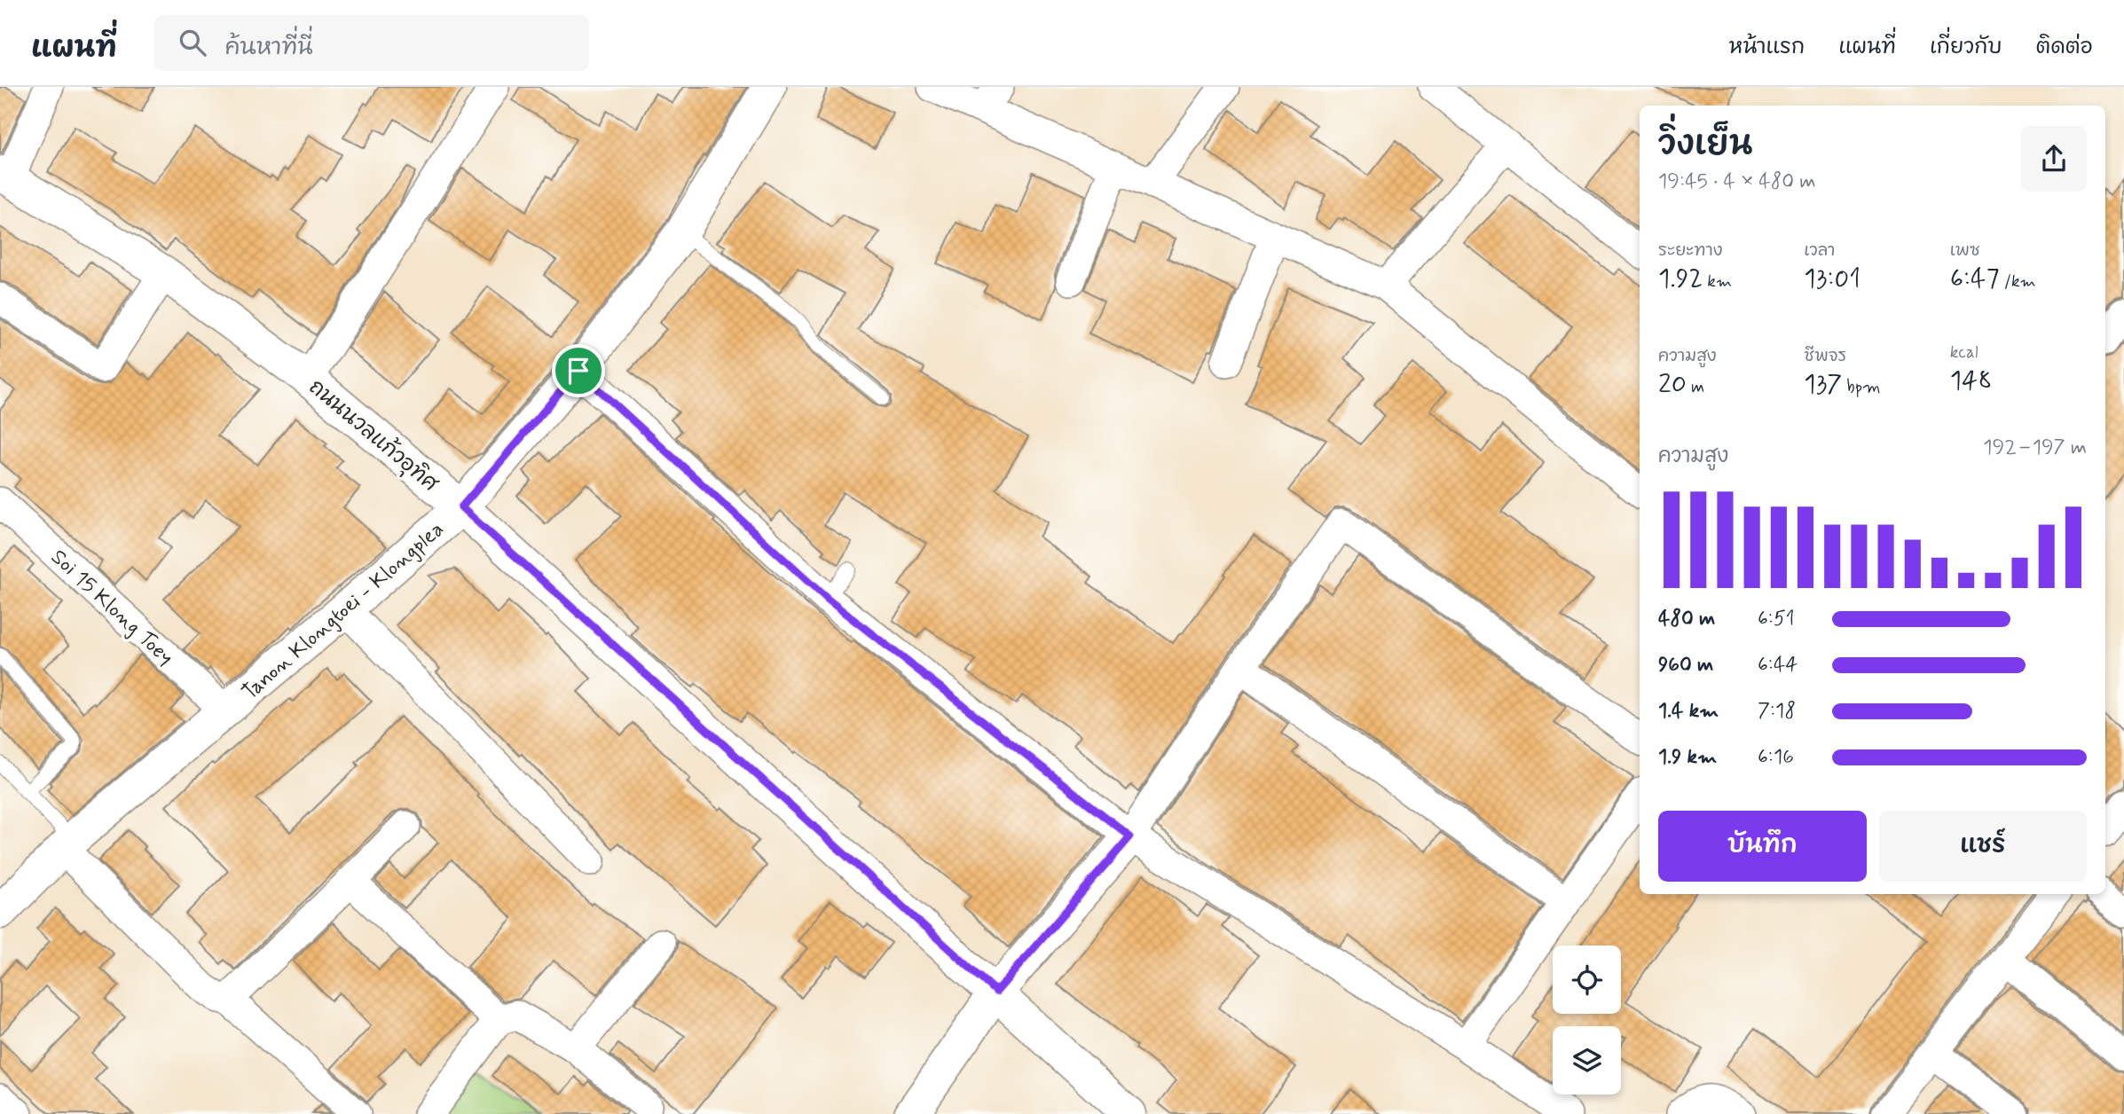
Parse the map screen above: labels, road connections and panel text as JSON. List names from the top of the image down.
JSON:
{
  "streets": {
    "street": ["ถนนนวลแก้วอุทิศ", "Soi 15 Klong Toey", "Tanon Klongtoei - Klongplea"]
  },
  "crossings": [
    ["ถนนนวลแก้วอุทิศ", "Tanon Klongtoei - Klongplea"],
    ["Soi 15 Klong Toey", "Tanon Klongtoei - Klongplea"]
  ],
  "page": {
    "header": "แผนที่",
    "search": "ค้นหาที่นี่",
    "nav": [
      "หน้าแรก",
      "แผนที่",
      "เกี่ยวกับ",
      "ติดต่อ"
    ],
    "heading": ["วิ่งเย็น", "19:45 · 4 × 480 m"],
    "stats": [
      ["ระยะทาง", "1.92 km"],
      ["เวลา", "13:01"],
      ["เพซ", "6:47 /km"],
      ["ความสูง", "20 m"],
      ["ชีพจร", "137 bpm"],
      ["kcal", "148"]
    ],
    "chart": ["ความสูง", "192–197 m"],
    "list": [
      {
        "name": "480 m",
        "note": "6:51"
      },
      {
        "name": "960 m",
        "note": "6:44"
      },
      {
        "name": "1.4 km",
        "note": "7:18"
      },
      {
        "name": "1.9 km",
        "note": "6:16"
      }
    ],
    "buttons": ["บันทึก", "แชร์"]
  }
}
